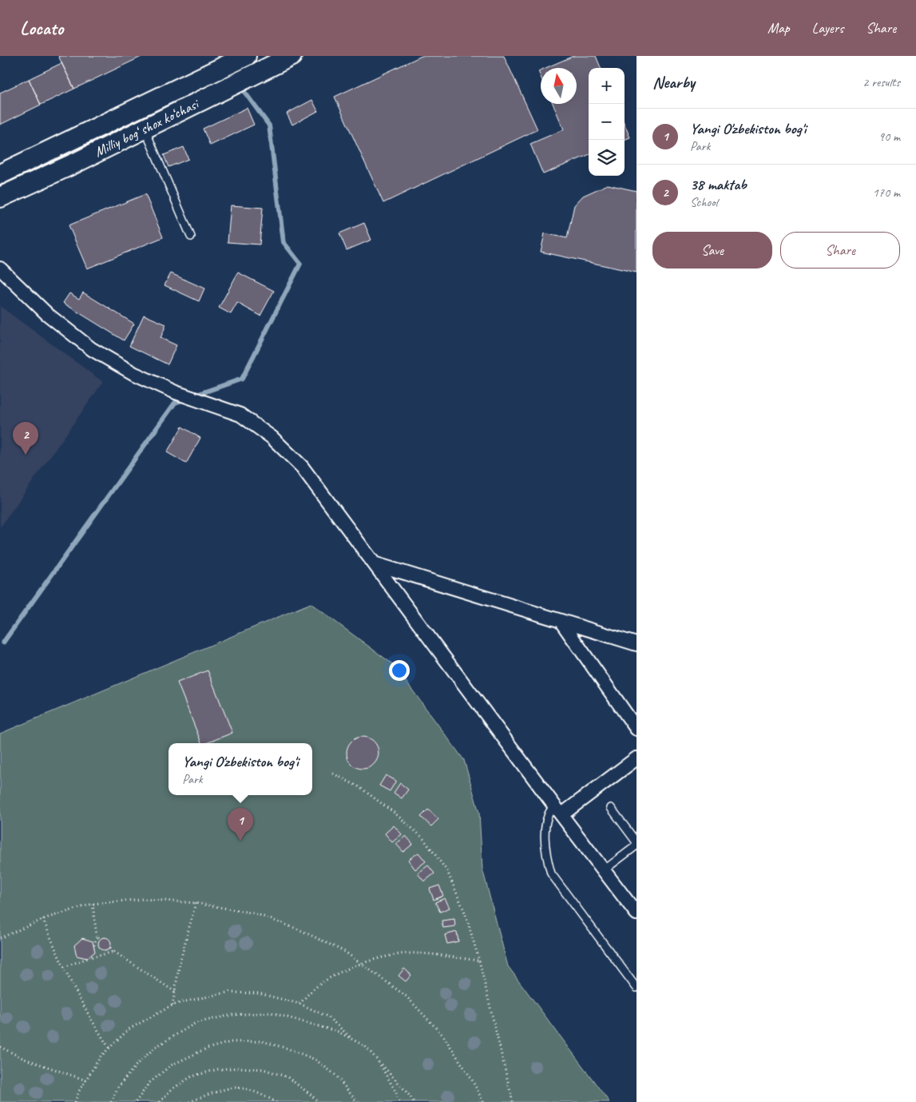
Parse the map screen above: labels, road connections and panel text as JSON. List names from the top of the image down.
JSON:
{
  "streets": {
    "main road": ["Milliy bog‘ shox ko‘chasi"]
  },
  "north": "top",
  "page": {
    "header": "Locato",
    "nav": ["Map", "Layers", "Share"],
    "heading": ["Nearby", "2 results"],
    "map_buttons": ["+", "−"],
    "list": [
      {
        "mark": "1",
        "name": "Yangi O'zbekiston bog'i",
        "note": "Park",
        "value": "90 m"
      },
      {
        "mark": "2",
        "name": "38 maktab",
        "note": "School",
        "value": "170 m"
      }
    ],
    "buttons": ["Save", "Share"],
    "pins": ["2", "1"],
    "popup": ["Yangi O'zbekiston bog'i", "Park"]
  }
}
